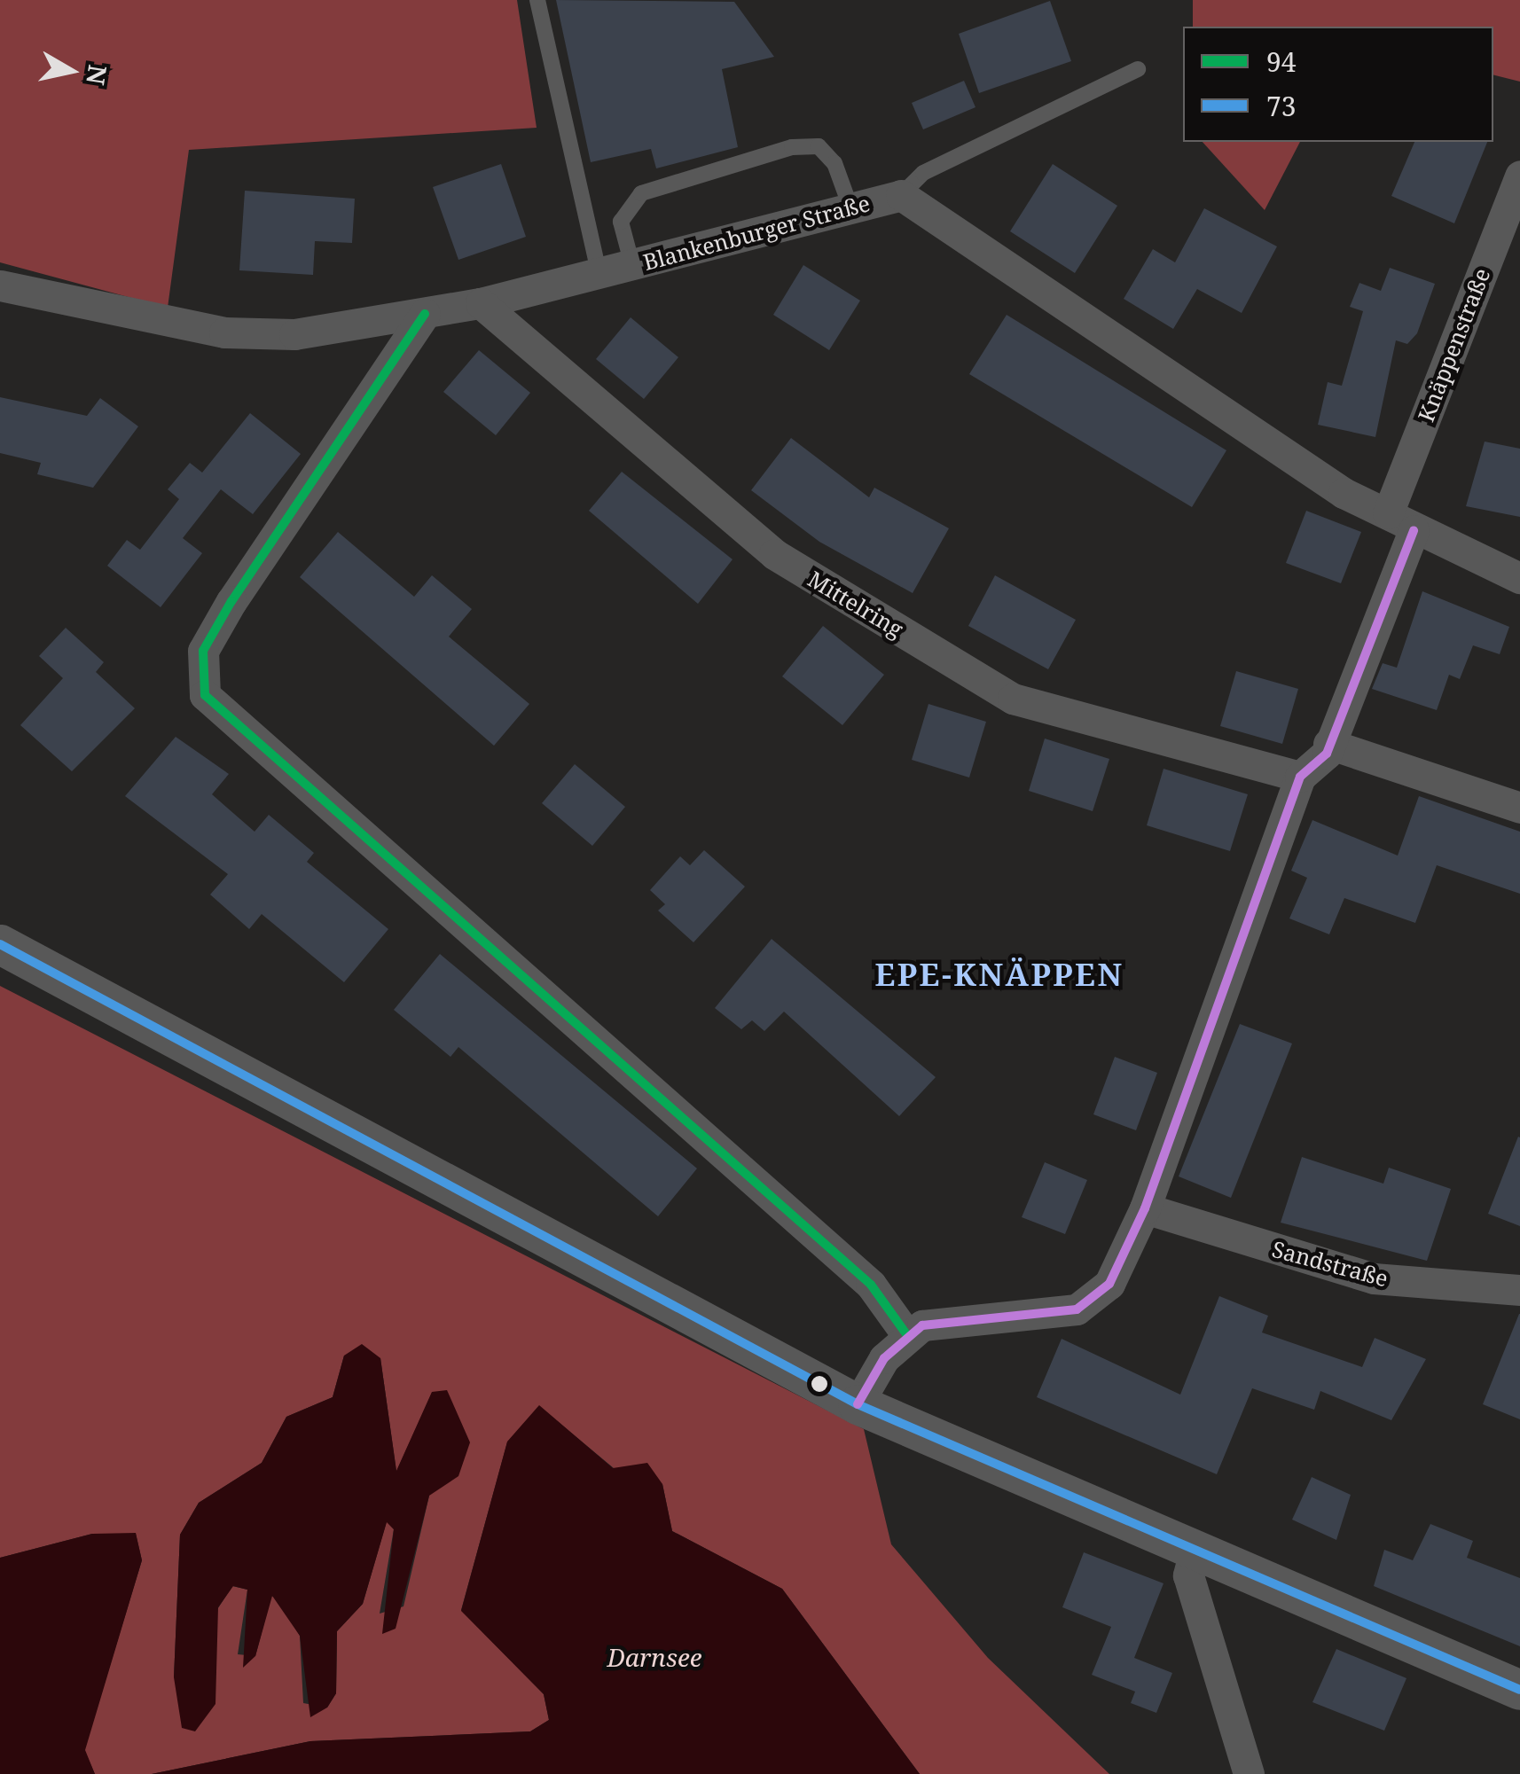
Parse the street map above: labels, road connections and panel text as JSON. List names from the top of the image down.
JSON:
{
  "streets": {
    "street": [
      "Blankenburger Straße",
      "Knäppenstraße",
      "Mittelring",
      "Sandstraße"
    ]
  },
  "crossings": [
    ["Blankenburger Straße", "Knäppenstraße"],
    ["Blankenburger Straße", "Mittelring"],
    ["Knäppenstraße", "Mittelring"],
    ["Knäppenstraße", "Sandstraße"]
  ],
  "districts": ["EPE-KNÄPPEN"],
  "water": ["Darnsee"],
  "lines": ["transit line 94", "transit line 73"],
  "legend": ["94", "73"],
  "north": "right"
}
